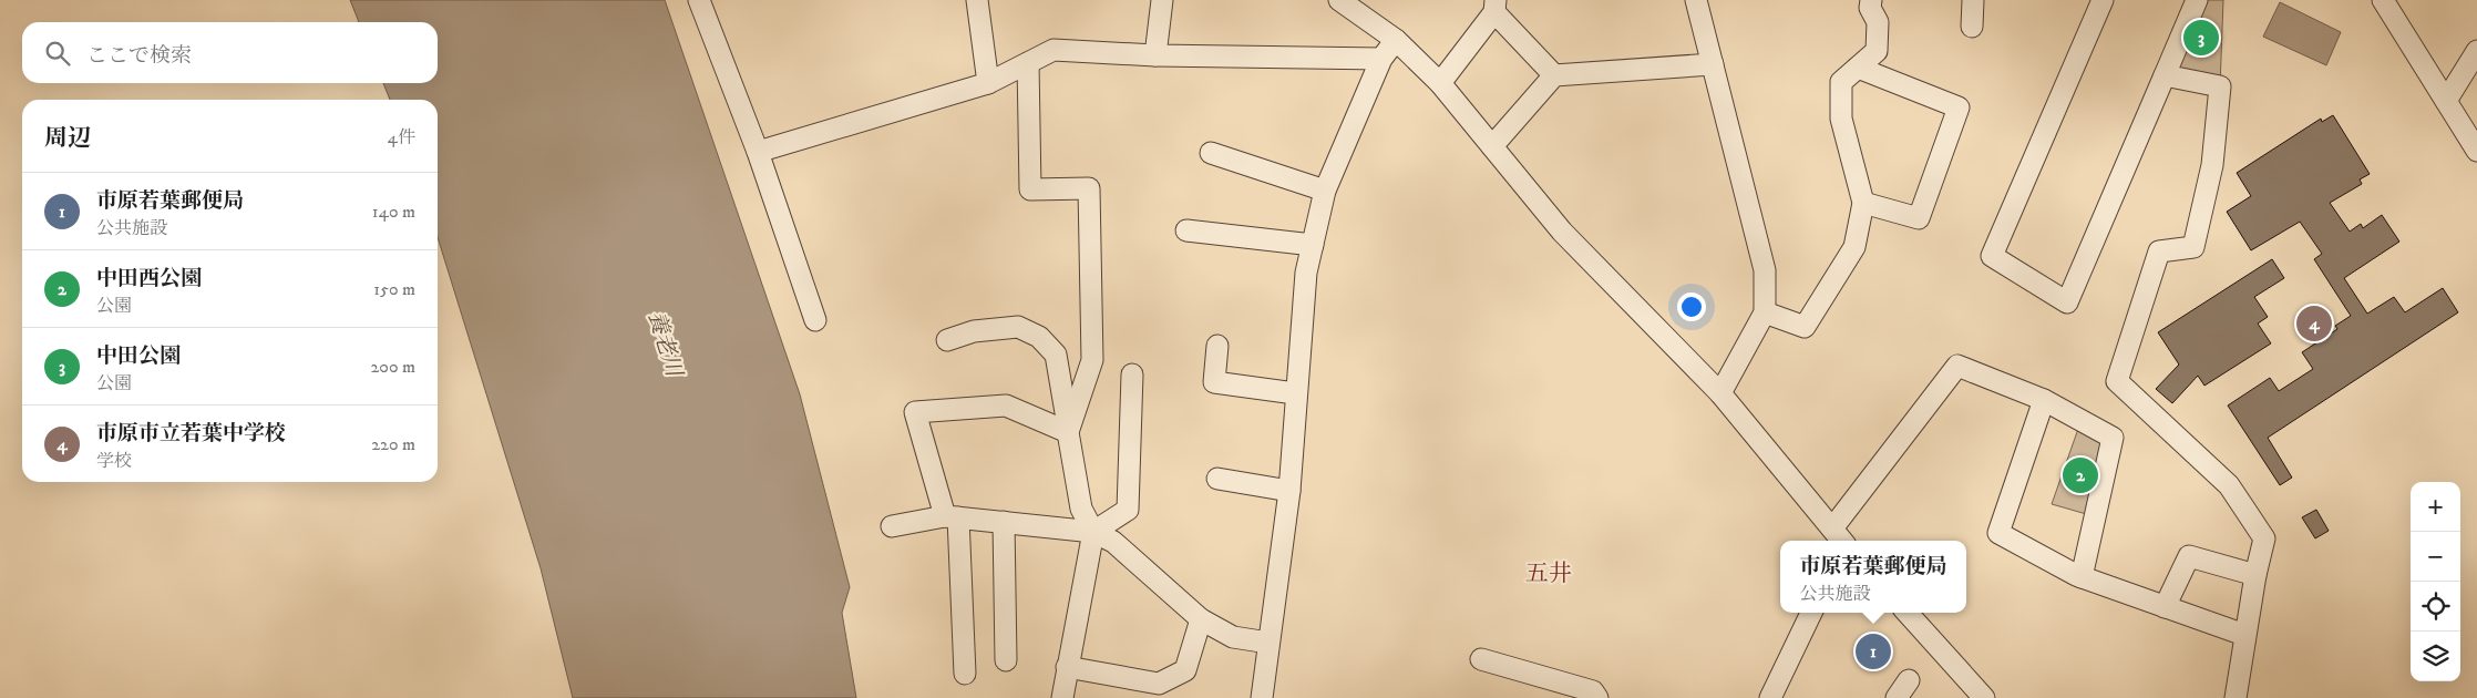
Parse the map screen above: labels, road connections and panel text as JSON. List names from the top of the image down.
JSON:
{
  "districts": ["五井"],
  "water": ["養老川"],
  "page": {
    "pins": [
      "3",
      "4",
      "2",
      "1"
    ],
    "search": "ここで検索",
    "heading": ["周辺", "4件"],
    "list": [
      {
        "mark": "1",
        "name": "市原若葉郵便局",
        "note": "公共施設",
        "value": "140 m"
      },
      {
        "mark": "2",
        "name": "中田西公園",
        "note": "公園",
        "value": "150 m"
      },
      {
        "mark": "3",
        "name": "中田公園",
        "note": "公園",
        "value": "200 m"
      },
      {
        "mark": "4",
        "name": "市原市立若葉中学校",
        "note": "学校",
        "value": "220 m"
      }
    ],
    "map_buttons": ["+", "−"],
    "popup": ["市原若葉郵便局", "公共施設"]
  }
}
